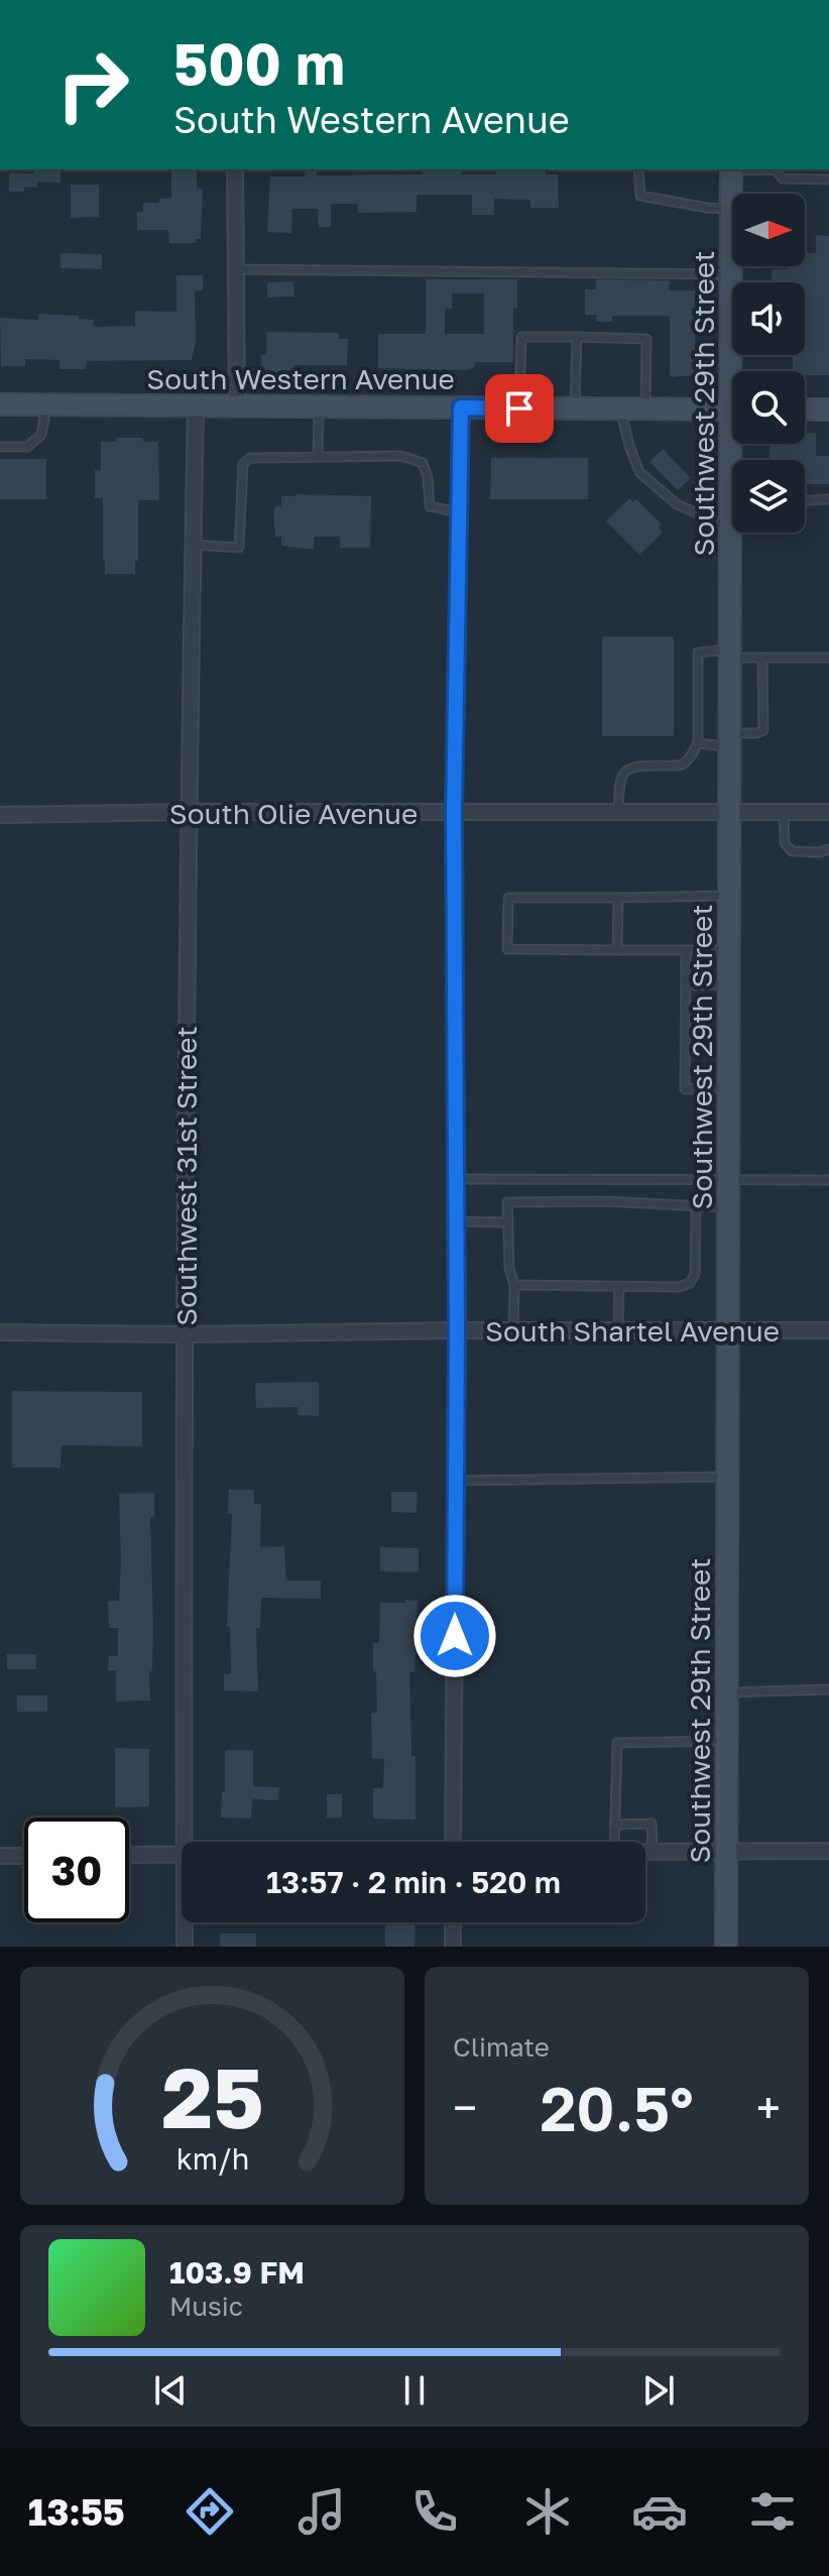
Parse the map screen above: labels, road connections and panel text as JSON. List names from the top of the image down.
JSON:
{
  "streets": {
    "main road": ["South Western Avenue", "Southwest 29th Street"],
    "street": ["South Olie Avenue", "Southwest 31st Street", "South Shartel Avenue"]
  },
  "crossings": [
    ["South Western Avenue", "Southwest 31st Street"],
    ["Southwest 29th Street", "South Olie Avenue"],
    ["Southwest 29th Street", "South Shartel Avenue"],
    ["South Olie Avenue", "Southwest 31st Street"],
    ["Southwest 31st Street", "South Shartel Avenue"]
  ],
  "north": "right",
  "page": {
    "turn": ["500 m", "South Western Avenue"],
    "limit": "30",
    "trip": "13:57 · 2 min · 520 m",
    "tile": "Climate",
    "heat": ["−", "20.5°", "+"],
    "song": ["103.9 FM", "Music"],
    "tabs": "13:55",
    "gauge": ["25", "km/h"]
  }
}
